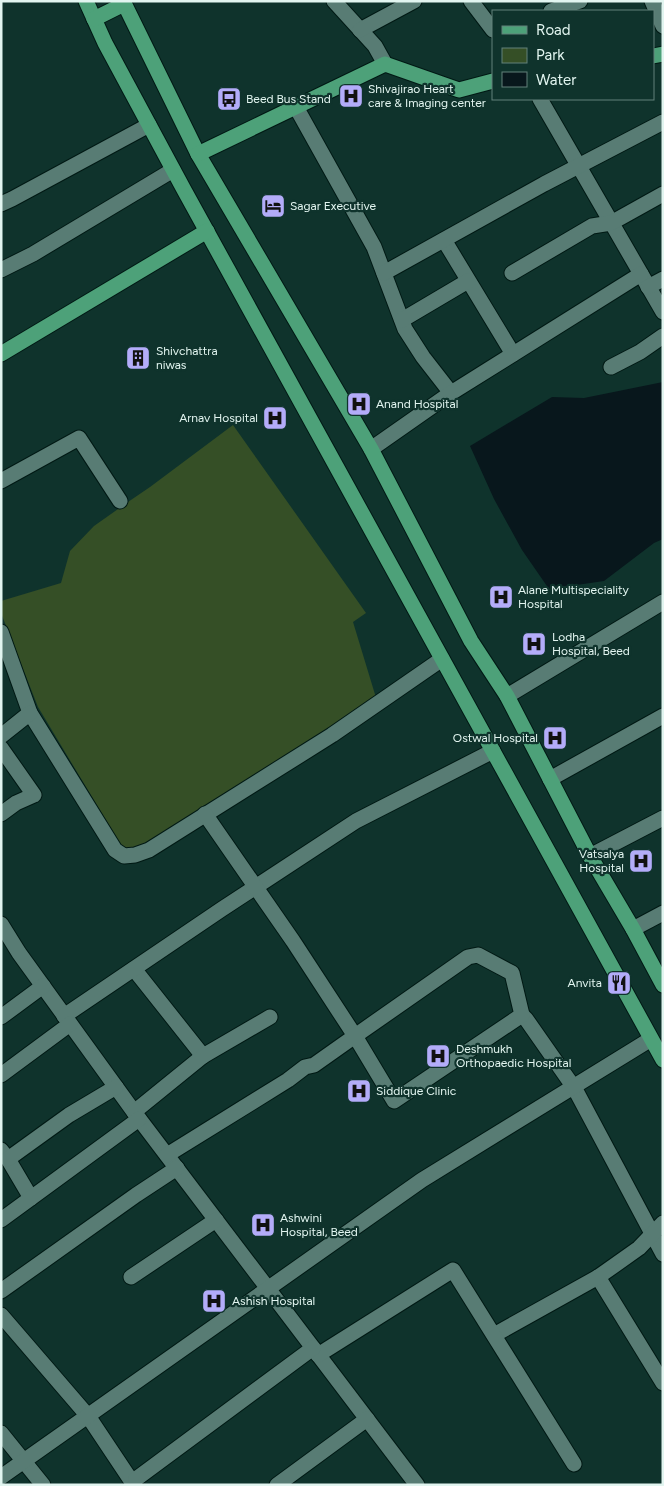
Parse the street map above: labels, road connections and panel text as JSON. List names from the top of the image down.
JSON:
{
  "places": {
    "hospital": [
      "Shivajirao Heart care & Imaging center",
      "Anand Hospital",
      "Arnav Hospital",
      "Alane Multispeciality Hospital",
      "Lodha Hospital, Beed",
      "Ostwal Hospital",
      "Vatsalya Hospital",
      "Deshmukh Orthopaedic Hospital",
      "Siddique Clinic",
      "Ashwini Hospital, Beed",
      "Ashish Hospital"
    ],
    "bus stop": ["Beed Bus Stand"],
    "hotel": ["Sagar Executive"],
    "building": ["Shivchattra niwas"],
    "restaurant": ["Anvita"]
  },
  "legend": ["Road", "Park", "Water"]
}
